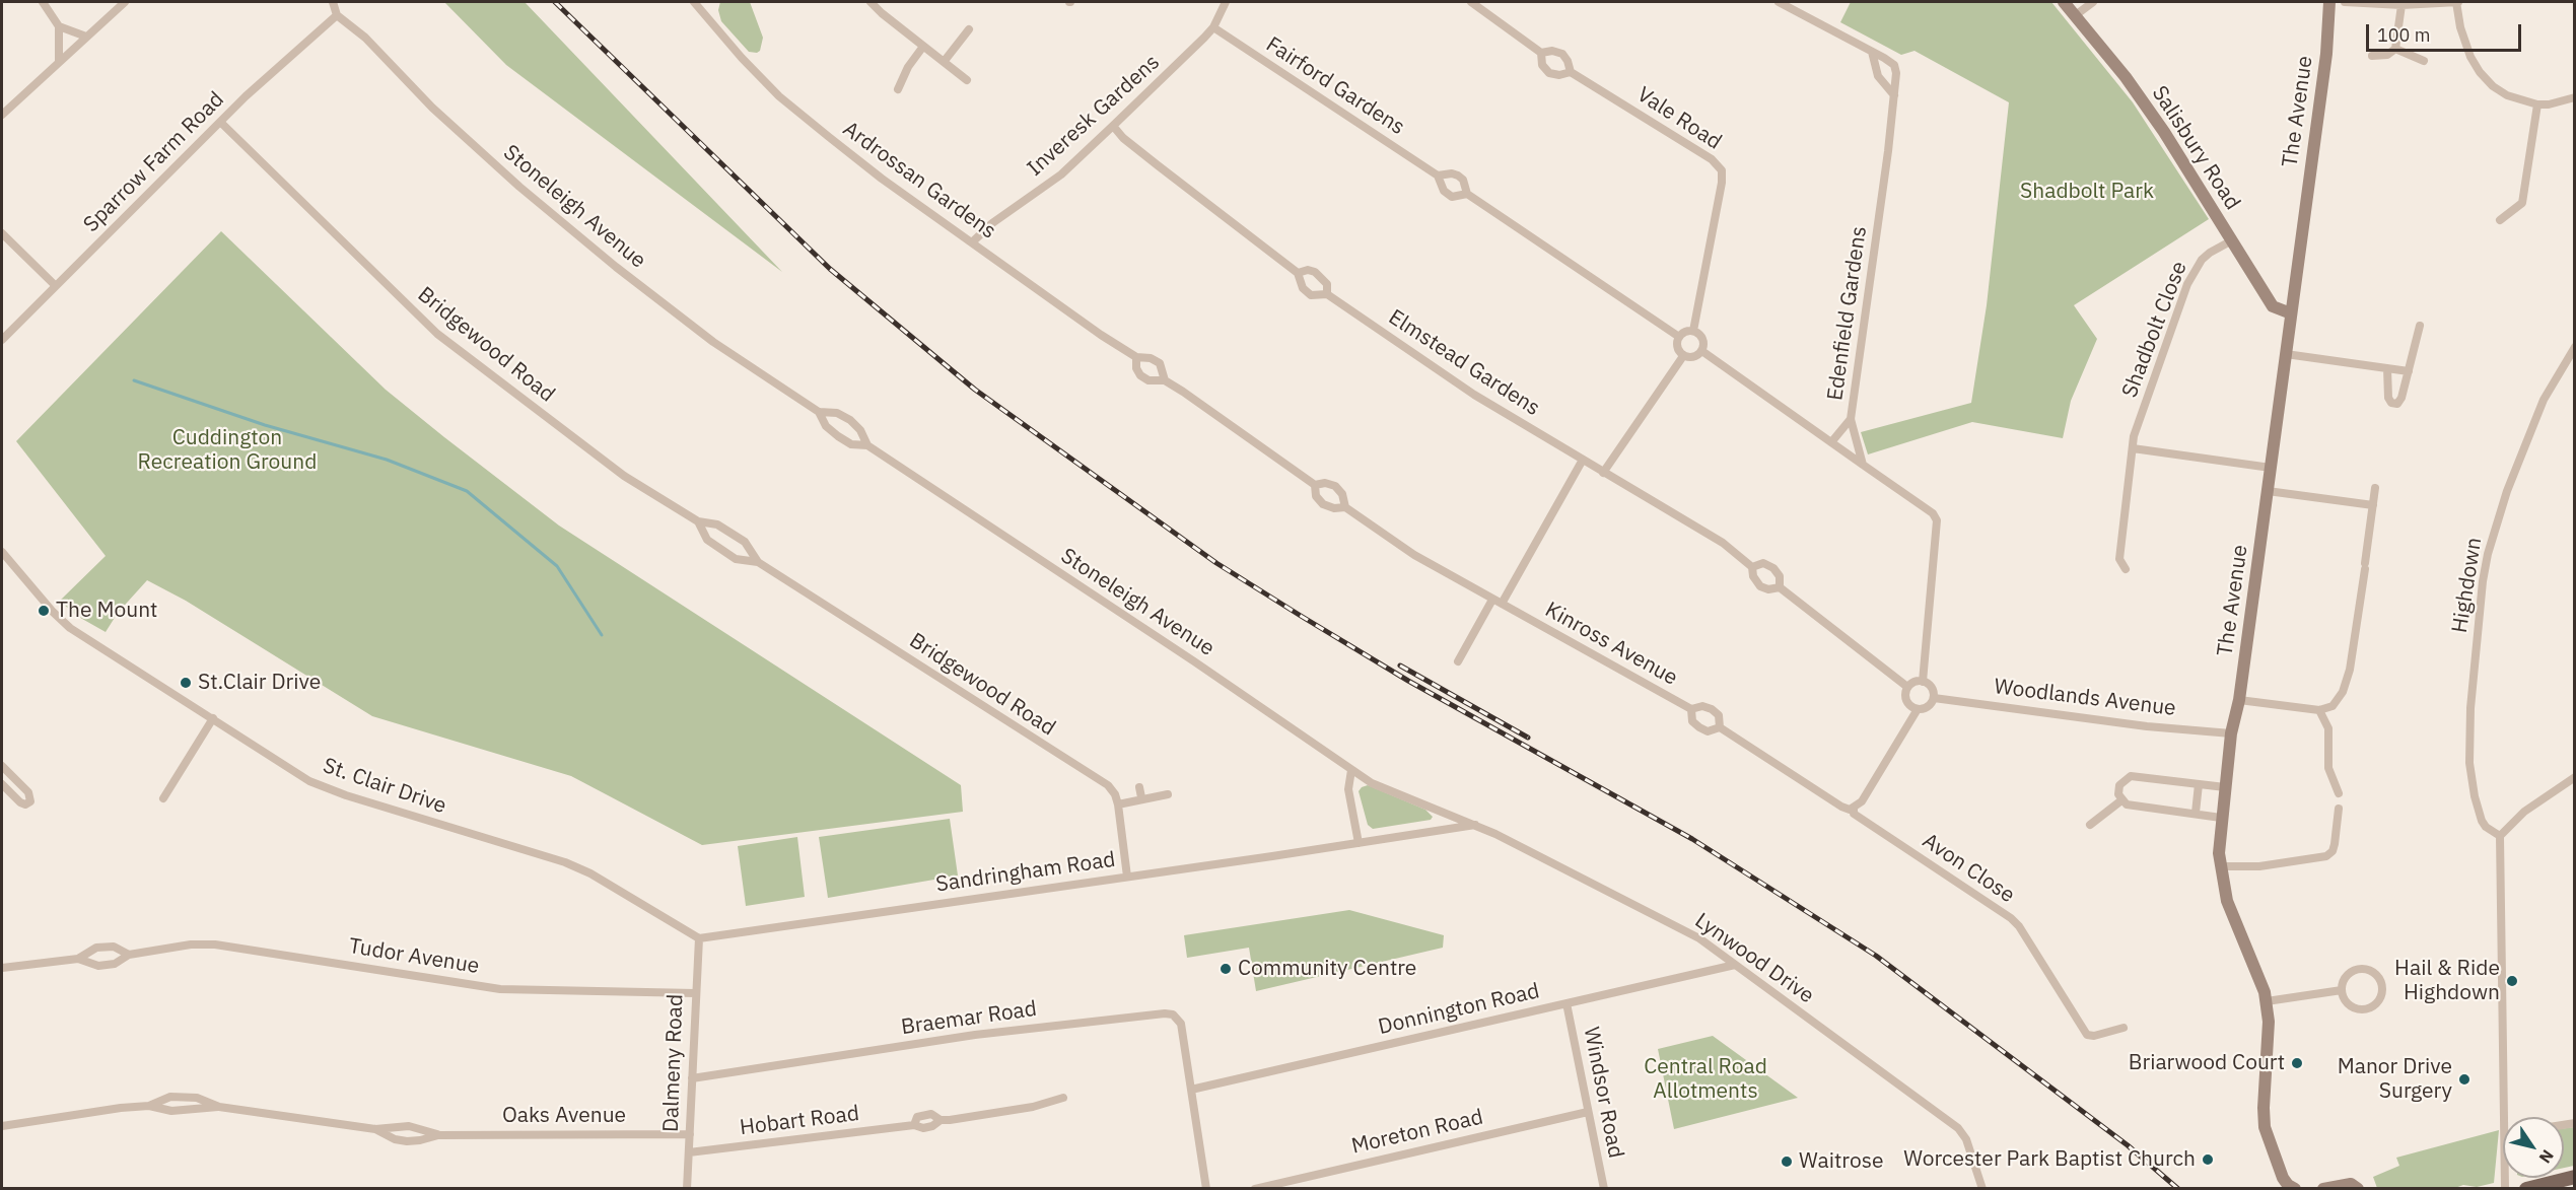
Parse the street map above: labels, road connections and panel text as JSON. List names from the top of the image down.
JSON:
{
  "streets": {
    "street": [
      "Fairford Gardens",
      "The Avenue",
      "Inveresk Gardens",
      "Vale Road",
      "Salisbury Road",
      "Sparrow Farm Road",
      "Ardrossan Gardens",
      "Stoneleigh Avenue",
      "Edenfield Gardens",
      "Shadbolt Close",
      "Bridgewood Road",
      "Elmstead Gardens",
      "Highdown",
      "Kinross Avenue",
      "Woodlands Avenue",
      "St. Clair Drive",
      "Avon Close",
      "Sandringham Road",
      "Tudor Avenue",
      "Lynwood Drive",
      "Donnington Road",
      "Braemar Road",
      "Dalmeny Road",
      "Windsor Road",
      "Oaks Avenue",
      "Hobart Road",
      "Moreton Road"
    ]
  },
  "crossings": [
    ["Fairford Gardens", "Inveresk Gardens"],
    ["Fairford Gardens", "Vale Road"],
    ["The Avenue", "Salisbury Road"],
    ["The Avenue", "Woodlands Avenue"],
    ["Inveresk Gardens", "Ardrossan Gardens"],
    ["Inveresk Gardens", "Elmstead Gardens"],
    ["Salisbury Road", "Shadbolt Close"],
    ["Sparrow Farm Road", "Stoneleigh Avenue"],
    ["Sparrow Farm Road", "Bridgewood Road"],
    ["Ardrossan Gardens", "Kinross Avenue"],
    ["Stoneleigh Avenue", "Lynwood Drive"],
    ["Bridgewood Road", "Sandringham Road"],
    ["Kinross Avenue", "Avon Close"],
    ["St. Clair Drive", "Sandringham Road"],
    ["St. Clair Drive", "Dalmeny Road"],
    ["Sandringham Road", "Lynwood Drive"],
    ["Sandringham Road", "Dalmeny Road"],
    ["Tudor Avenue", "Dalmeny Road"],
    ["Lynwood Drive", "Donnington Road"],
    ["Donnington Road", "Braemar Road"],
    ["Donnington Road", "Windsor Road"],
    ["Braemar Road", "Dalmeny Road"],
    ["Dalmeny Road", "Oaks Avenue"],
    ["Dalmeny Road", "Hobart Road"],
    ["Windsor Road", "Moreton Road"]
  ],
  "parks": ["Shadbolt Park", "Cuddington Recreation Ground", "Central Road Allotments"],
  "places": [
    "The Mount",
    "St.Clair Drive",
    "Community Centre",
    "Hail & Ride Highdown",
    "Briarwood Court",
    "Manor Drive Surgery",
    "Worcester Park Baptist Church",
    "Waitrose"
  ],
  "scale_bar": "100 m",
  "north": "bottom right"
}
